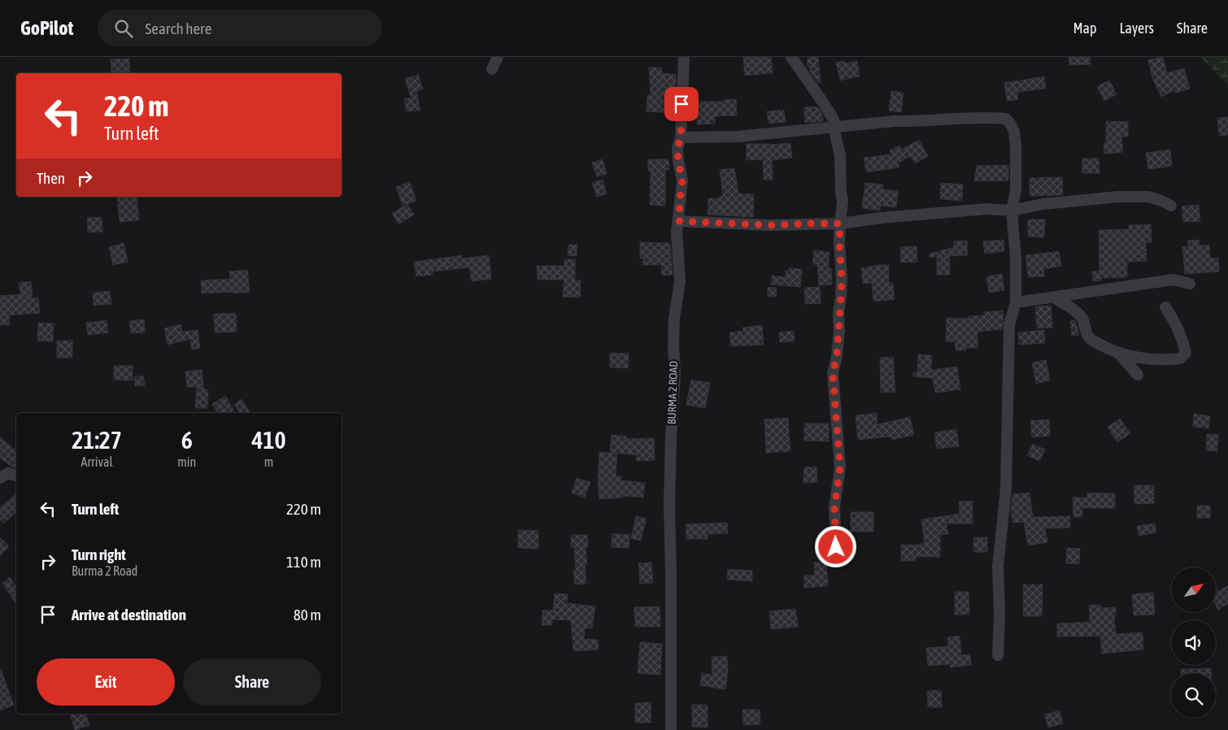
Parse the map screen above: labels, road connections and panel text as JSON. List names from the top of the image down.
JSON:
{
  "streets": {
    "street": ["BURMA 2 ROAD"]
  },
  "north": "top right",
  "page": {
    "header": "GoPilot",
    "search": "Search here",
    "nav": ["Map", "Layers", "Share"],
    "turn": ["220 m", "Turn left"],
    "then": "Then",
    "eta": [
      "21:27",
      "Arrival",
      "6",
      "min",
      "410",
      "m"
    ],
    "list": [
      {
        "name": "Turn left",
        "value": "220 m"
      },
      {
        "name": "Turn right",
        "note": "Burma 2 Road",
        "value": "110 m"
      },
      {
        "name": "Arrive at destination",
        "value": "80 m"
      }
    ],
    "buttons": ["Exit", "Share"]
  }
}
